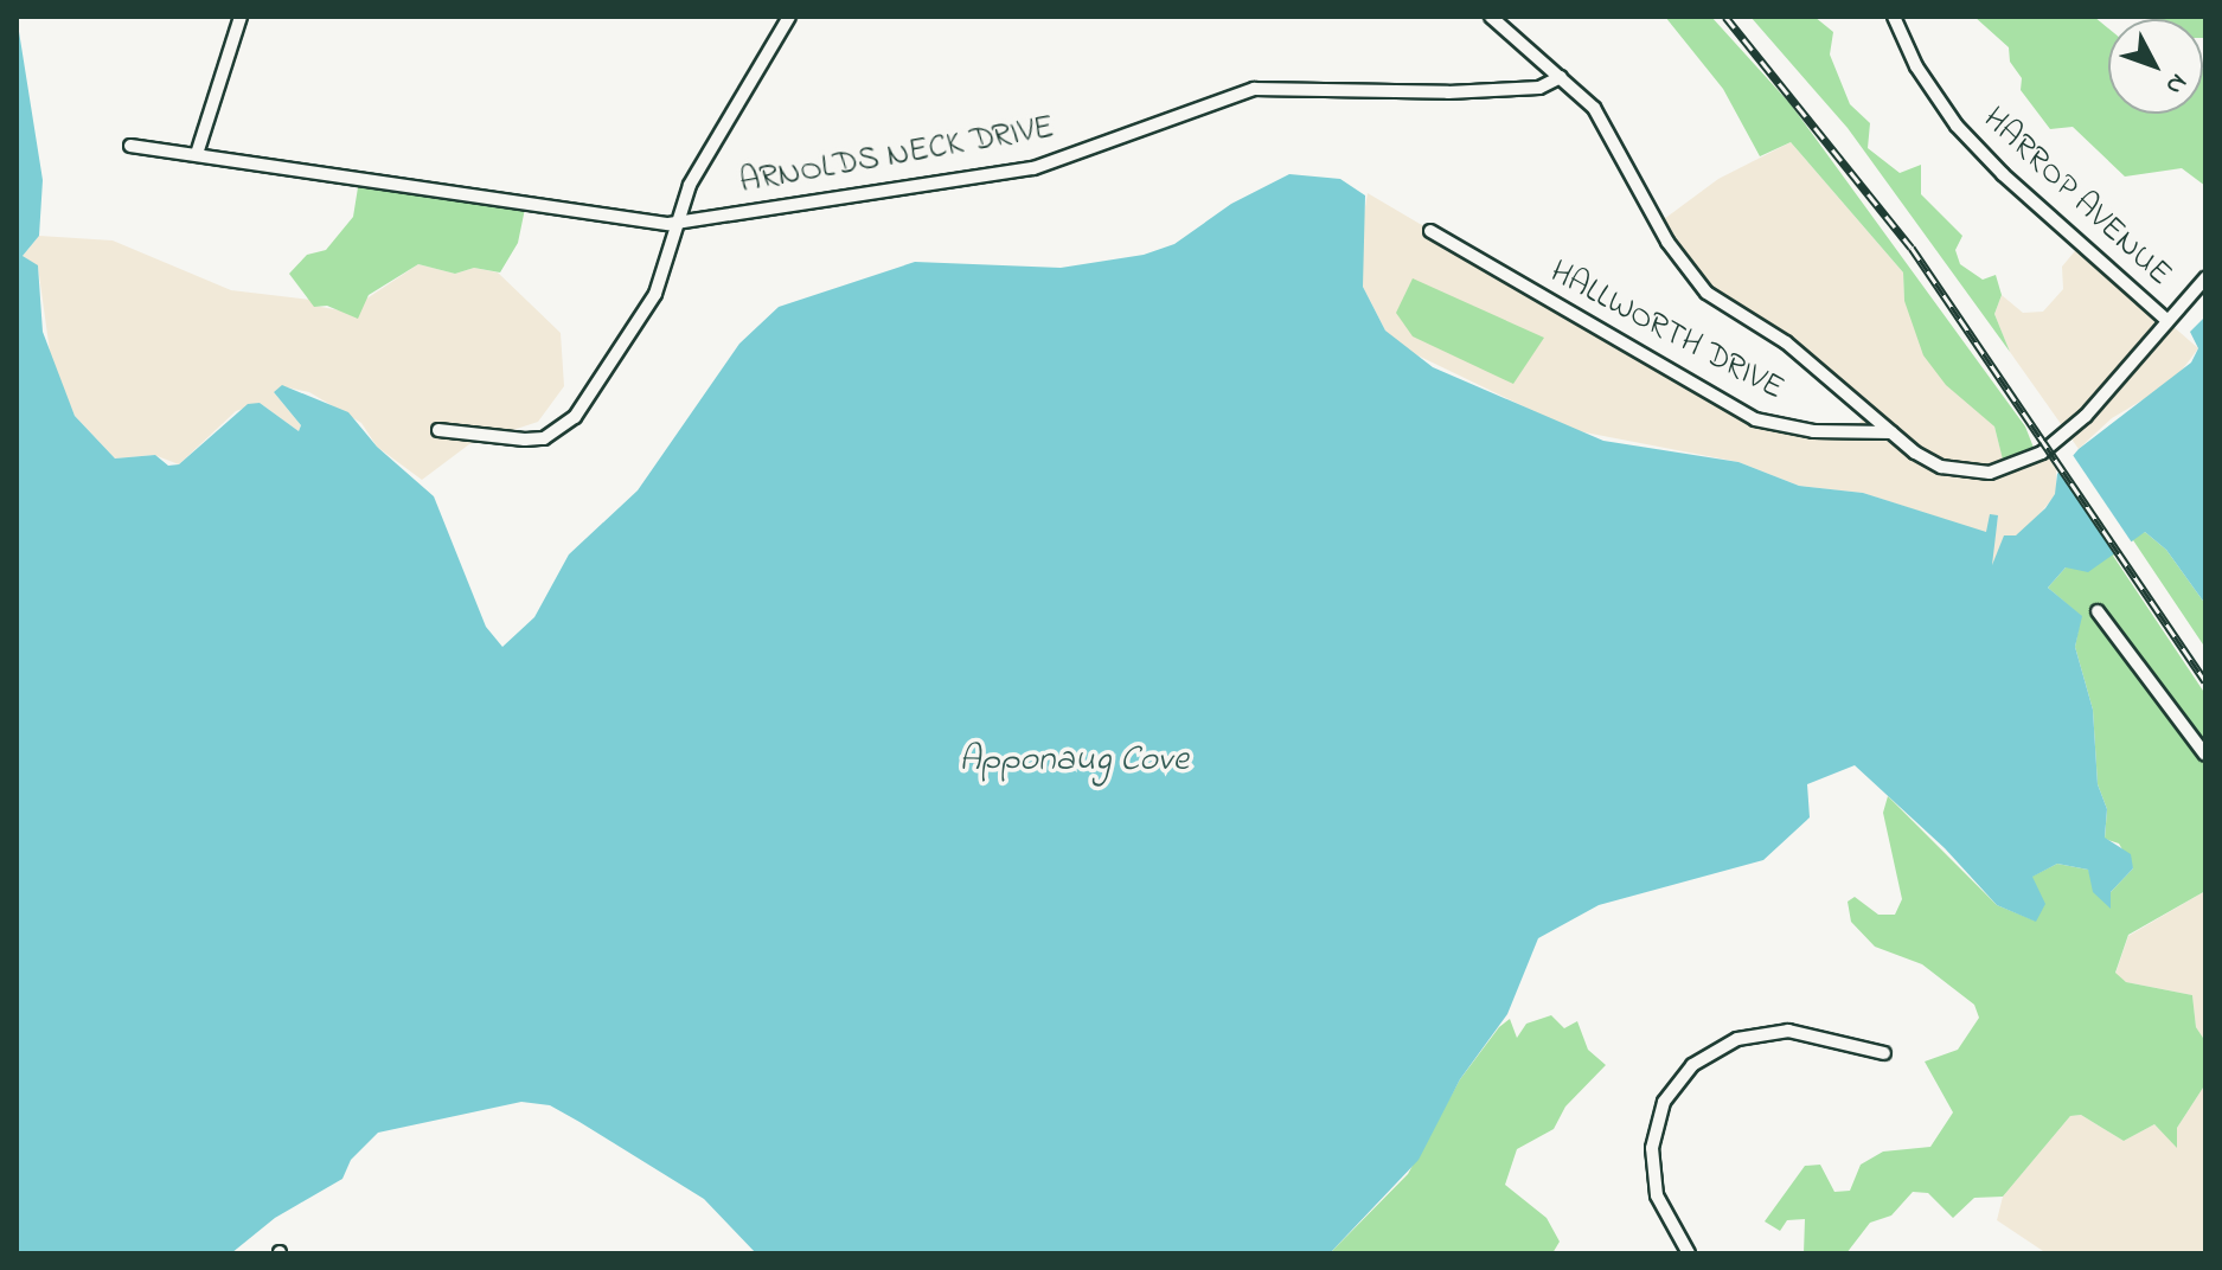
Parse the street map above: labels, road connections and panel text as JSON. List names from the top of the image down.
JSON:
{
  "streets": {
    "street": ["ARNOLDS NECK DRIVE", "HARROP AVENUE", "HALLWORTH DRIVE"]
  },
  "water": ["Apponaug Cove"],
  "north": "bottom right"
}
